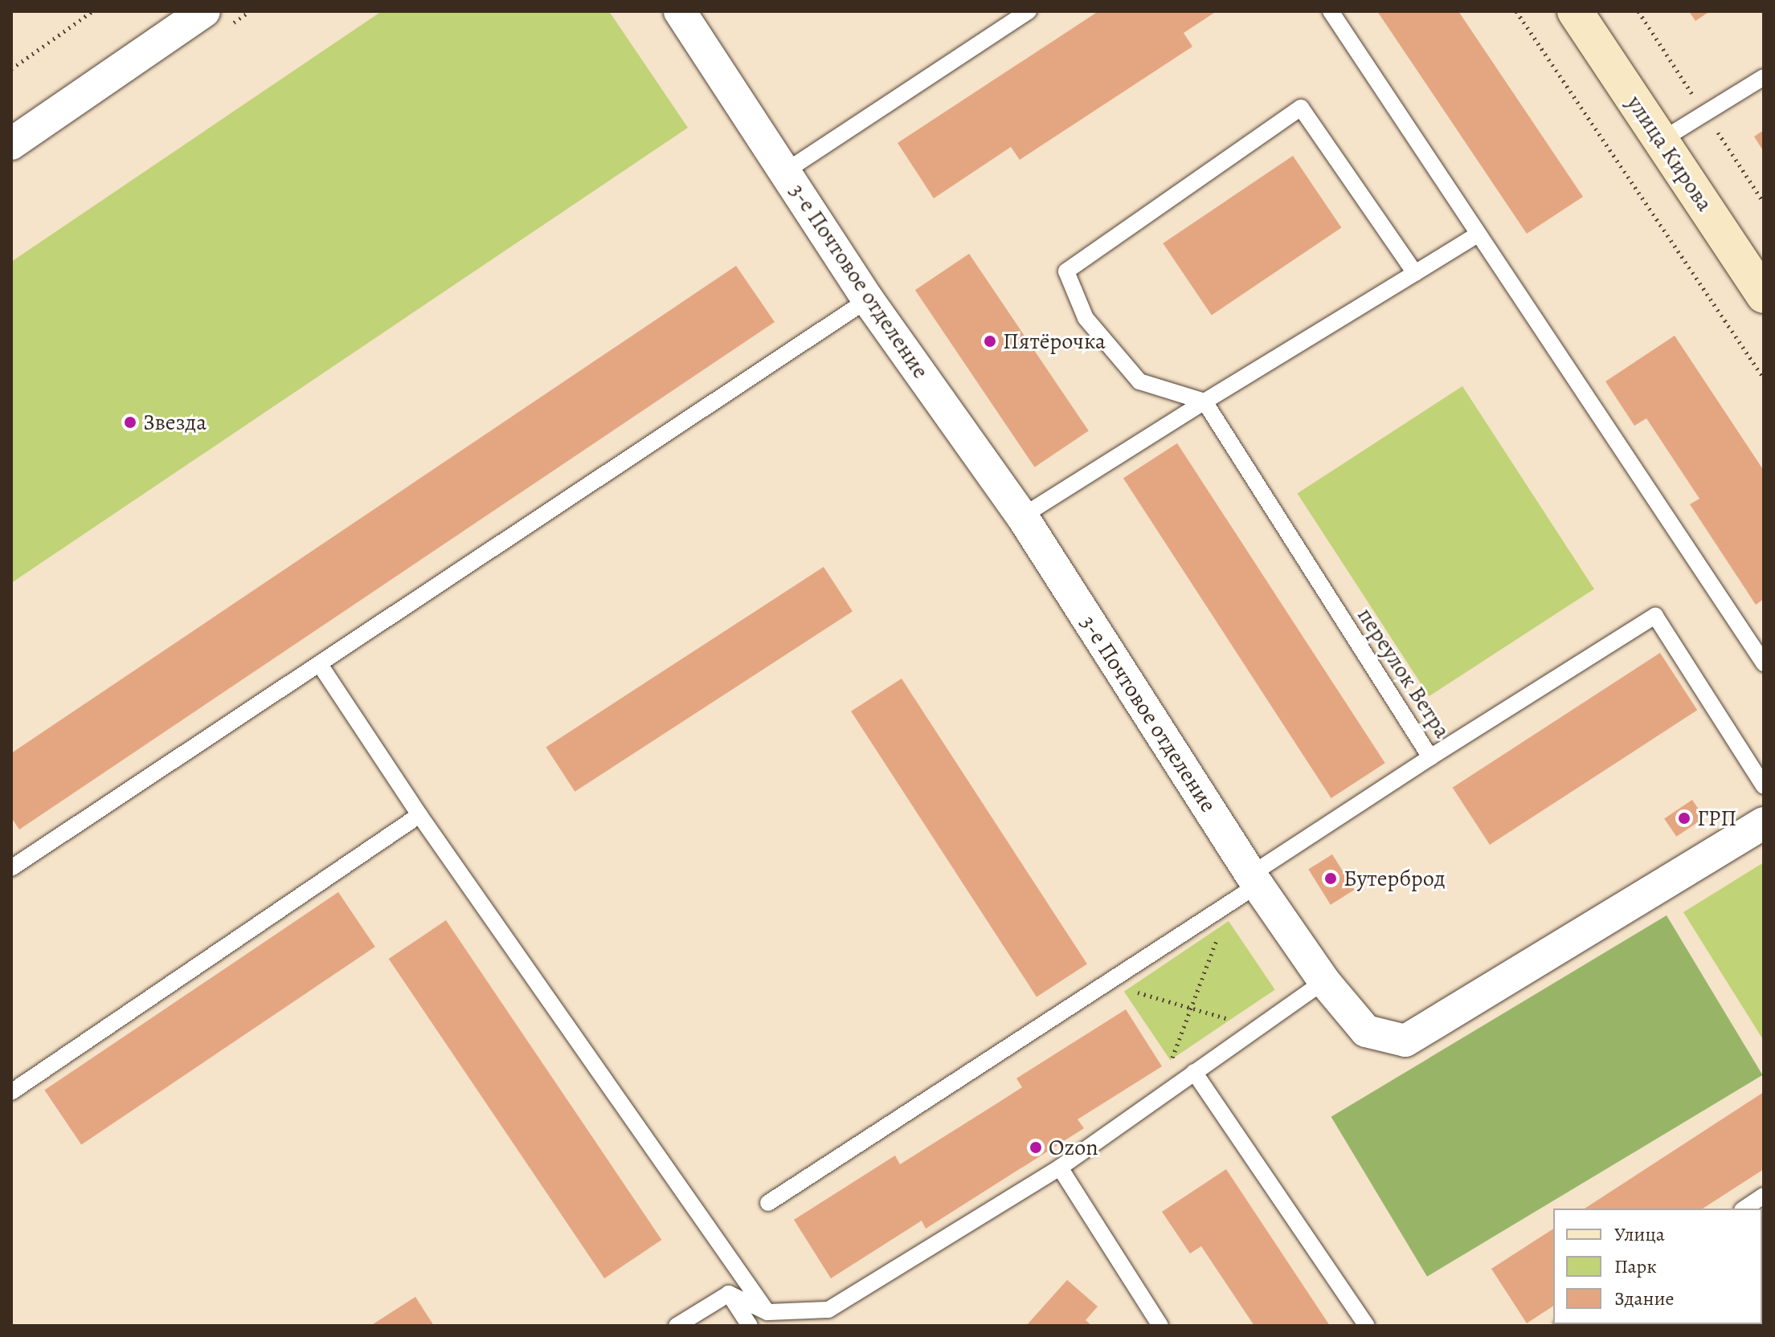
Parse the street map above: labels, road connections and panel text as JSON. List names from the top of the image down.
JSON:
{
  "streets": {
    "main road": ["улица Кирова"],
    "street": ["3-е Почтовое отделение"],
    "lane": ["переулок Ветра"]
  },
  "places": [
    "Пятёрочка",
    "Звезда",
    "ГРП",
    "Бутерброд",
    "Ozon"
  ],
  "legend": ["Улица", "Парк", "Здание"]
}
